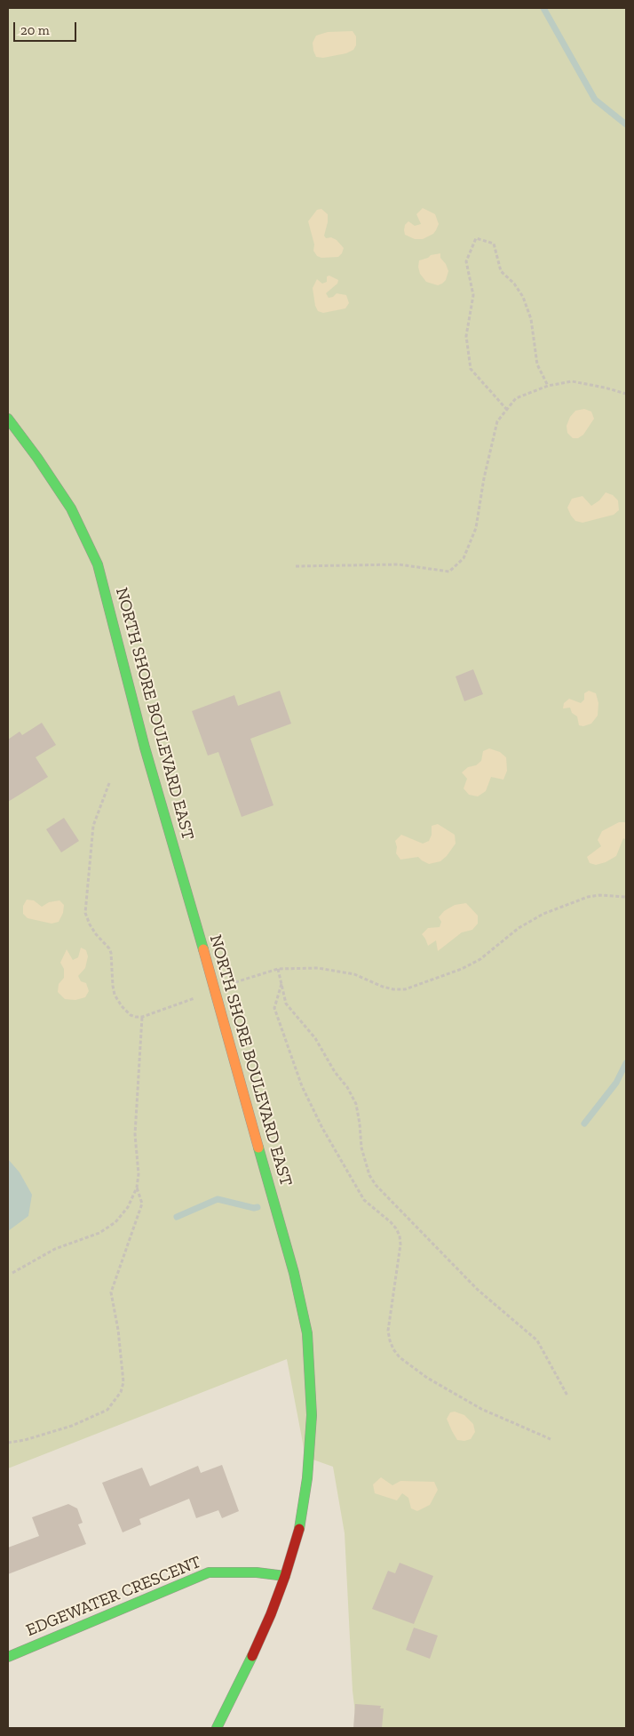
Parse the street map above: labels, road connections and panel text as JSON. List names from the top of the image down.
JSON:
{
  "streets": {
    "street": ["NORTH SHORE BOULEVARD EAST", "EDGEWATER CRESCENT"]
  },
  "crossings": [
    ["NORTH SHORE BOULEVARD EAST", "EDGEWATER CRESCENT"]
  ],
  "scale_bar": "20 m"
}
